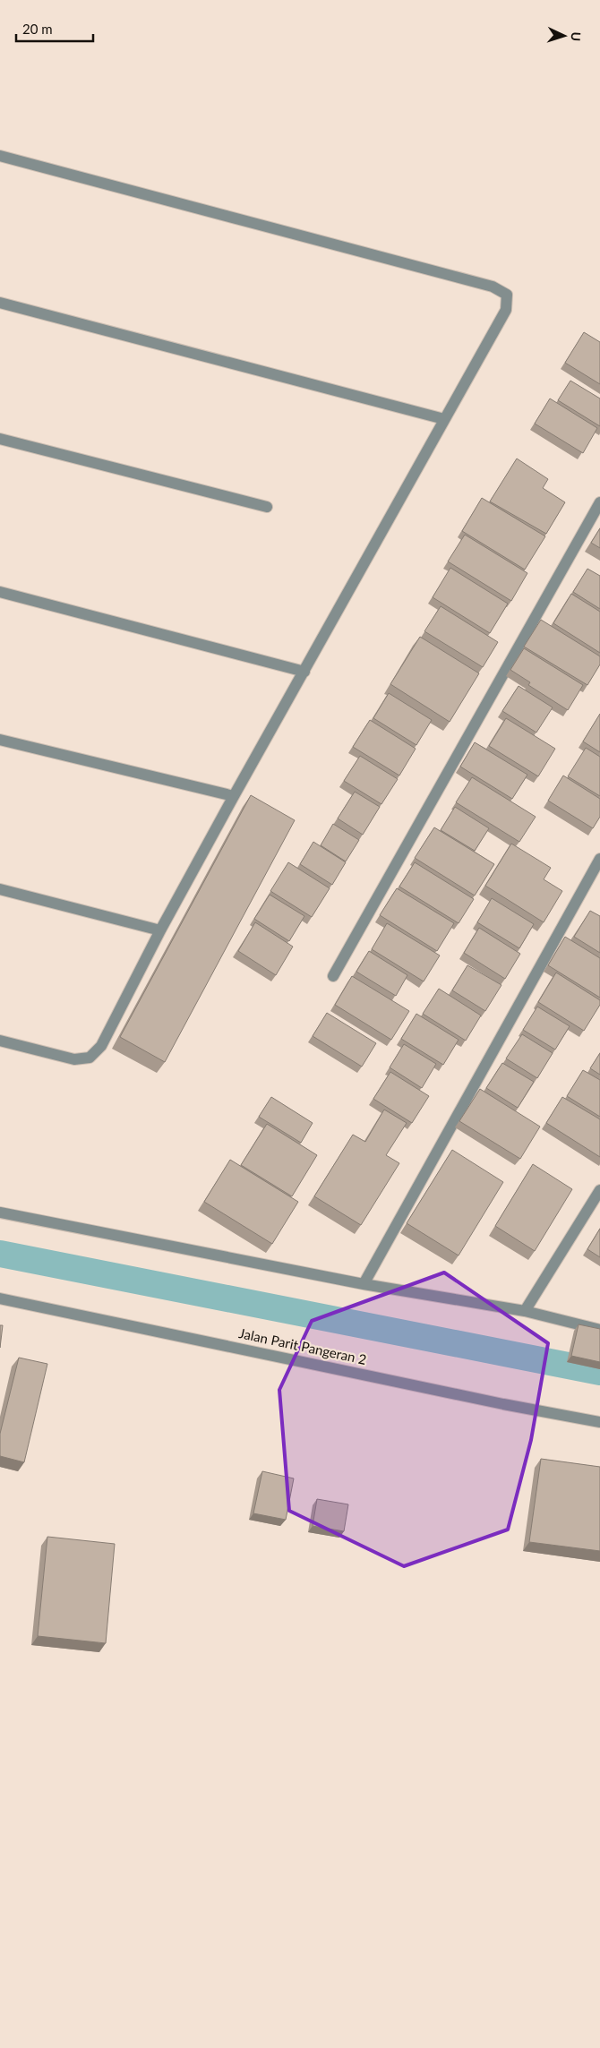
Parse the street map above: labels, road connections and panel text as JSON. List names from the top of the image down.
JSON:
{
  "streets": {
    "street": ["Jalan Parit Pangeran 2"]
  },
  "scale_bar": "20 m",
  "north": "right"
}
